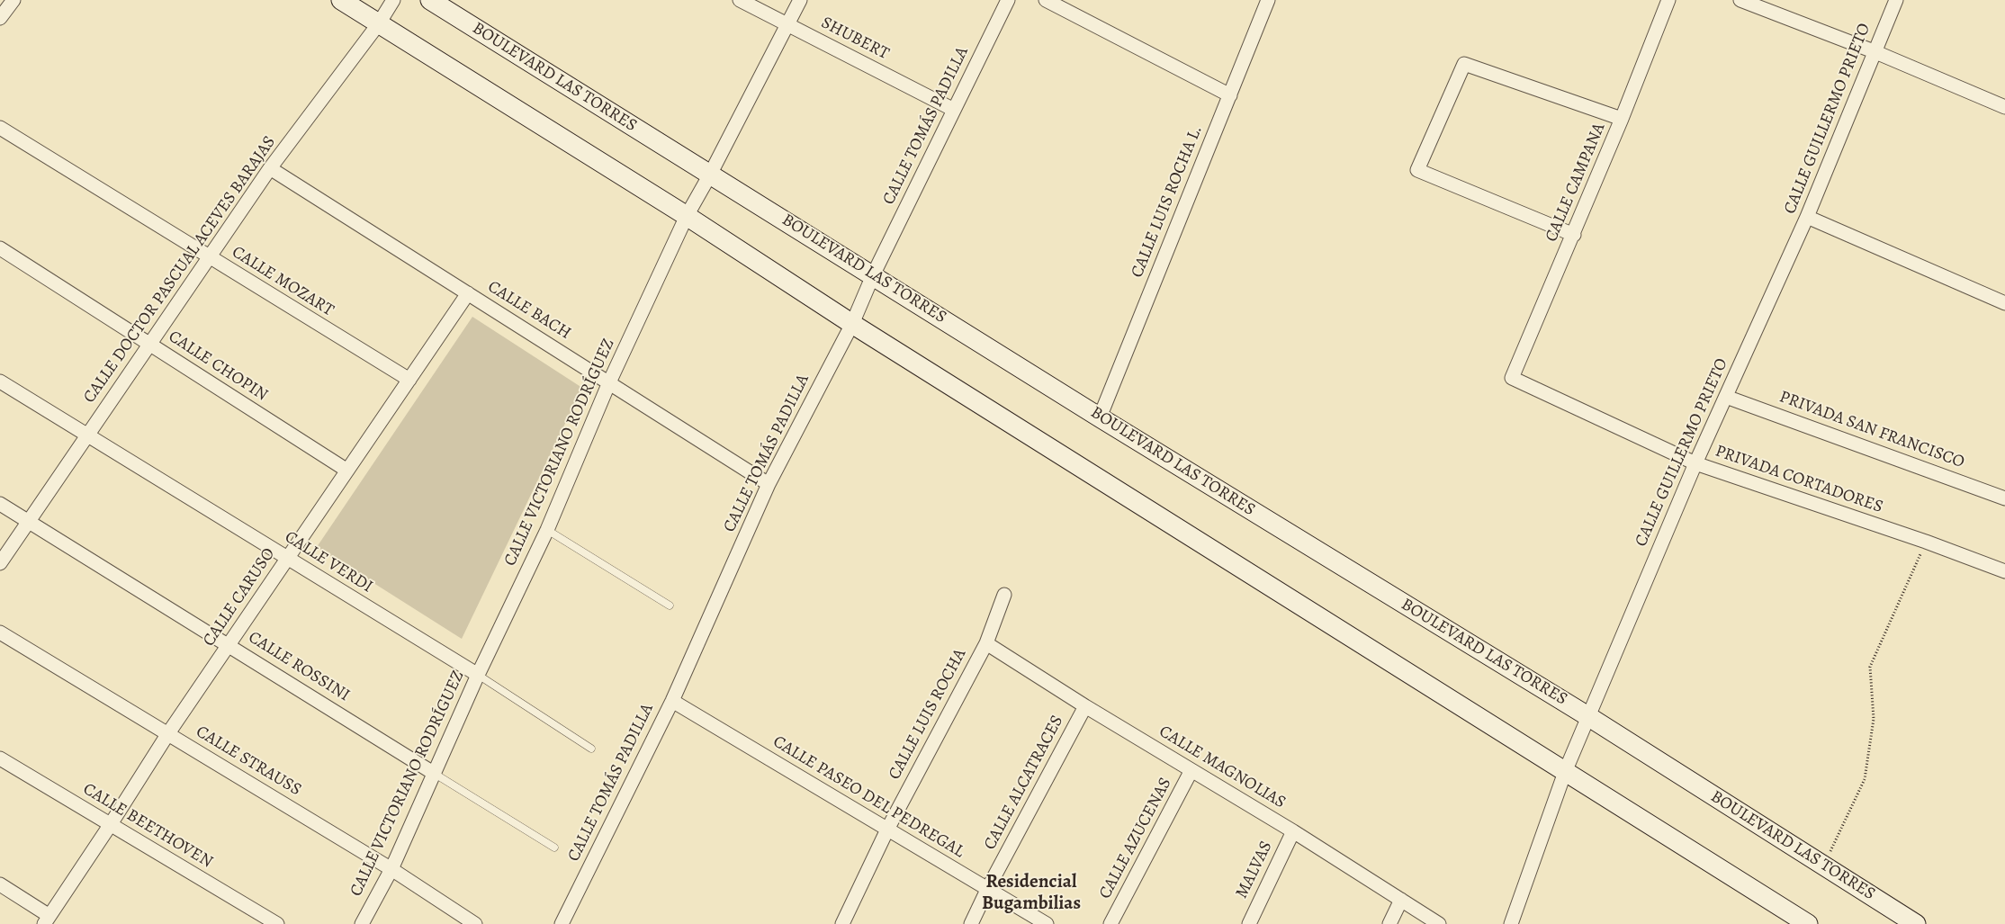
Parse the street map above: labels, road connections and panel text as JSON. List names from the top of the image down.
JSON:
{
  "streets": {
    "street": [
      "SHUBERT",
      "BOULEVARD LAS TORRES",
      "CALLE GUILLERMO PRIETO",
      "CALLE TOMÁS PADILLA",
      "CALLE CAMPANA",
      "CALLE LUIS ROCHA L.",
      "CALLE DOCTOR PASCUAL ACEVES BARAJAS",
      "CALLE MOZART",
      "CALLE BACH",
      "CALLE CHOPIN",
      "PRIVADA SAN FRANCISCO",
      "CALLE VICTORIANO RODRÍGUEZ",
      "PRIVADA CORTADORES",
      "CALLE VERDI",
      "CALLE CARUSO",
      "CALLE ROSSINI",
      "CALLE LUIS ROCHA",
      "CALLE STRAUSS",
      "CALLE MAGNOLIAS",
      "CALLE ALCATRACES",
      "CALLE PASEO DEL PEDREGAL",
      "CALLE BEETHOVEN",
      "CALLE AZUCENAS",
      "MALVAS"
    ]
  },
  "crossings": [
    ["SHUBERT", "CALLE TOMÁS PADILLA"],
    ["SHUBERT", "CALLE VICTORIANO RODRÍGUEZ"],
    ["BOULEVARD LAS TORRES", "CALLE GUILLERMO PRIETO"],
    ["BOULEVARD LAS TORRES", "CALLE TOMÁS PADILLA"],
    ["BOULEVARD LAS TORRES", "CALLE LUIS ROCHA L."],
    ["BOULEVARD LAS TORRES", "CALLE VICTORIANO RODRÍGUEZ"],
    ["CALLE GUILLERMO PRIETO", "PRIVADA SAN FRANCISCO"],
    ["CALLE GUILLERMO PRIETO", "PRIVADA CORTADORES"],
    ["CALLE TOMÁS PADILLA", "CALLE BACH"],
    ["CALLE TOMÁS PADILLA", "CALLE PASEO DEL PEDREGAL"],
    ["CALLE CAMPANA", "PRIVADA CORTADORES"],
    ["CALLE DOCTOR PASCUAL ACEVES BARAJAS", "CALLE MOZART"],
    ["CALLE DOCTOR PASCUAL ACEVES BARAJAS", "CALLE BACH"],
    ["CALLE DOCTOR PASCUAL ACEVES BARAJAS", "CALLE CHOPIN"],
    ["CALLE DOCTOR PASCUAL ACEVES BARAJAS", "CALLE VERDI"],
    ["CALLE DOCTOR PASCUAL ACEVES BARAJAS", "CALLE ROSSINI"],
    ["CALLE MOZART", "CALLE CARUSO"],
    ["CALLE BACH", "CALLE VICTORIANO RODRÍGUEZ"],
    ["CALLE BACH", "CALLE CARUSO"],
    ["CALLE CHOPIN", "CALLE CARUSO"],
    ["CALLE VICTORIANO RODRÍGUEZ", "CALLE VERDI"],
    ["CALLE VICTORIANO RODRÍGUEZ", "CALLE ROSSINI"],
    ["CALLE VICTORIANO RODRÍGUEZ", "CALLE STRAUSS"],
    ["CALLE VERDI", "CALLE CARUSO"],
    ["CALLE CARUSO", "CALLE ROSSINI"],
    ["CALLE CARUSO", "CALLE STRAUSS"],
    ["CALLE CARUSO", "CALLE BEETHOVEN"],
    ["CALLE LUIS ROCHA", "CALLE MAGNOLIAS"],
    ["CALLE LUIS ROCHA", "CALLE PASEO DEL PEDREGAL"],
    ["CALLE MAGNOLIAS", "CALLE ALCATRACES"],
    ["CALLE MAGNOLIAS", "CALLE AZUCENAS"],
    ["CALLE MAGNOLIAS", "MALVAS"],
    ["CALLE ALCATRACES", "CALLE PASEO DEL PEDREGAL"]
  ],
  "districts": ["Residencial Bugambilias"]
}
